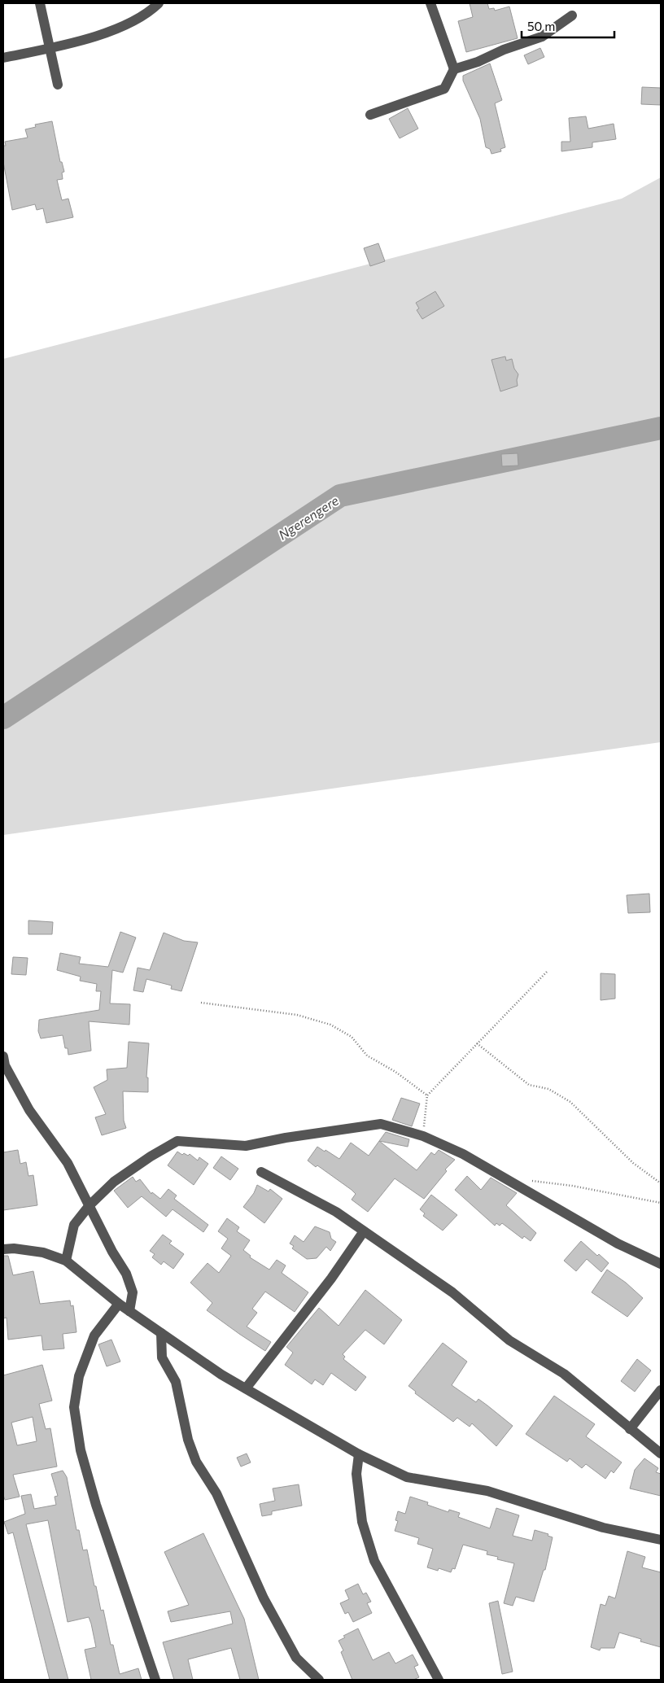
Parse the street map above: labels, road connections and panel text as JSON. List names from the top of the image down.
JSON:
{
  "water": ["Ngerengere"],
  "scale_bar": "50 m"
}
